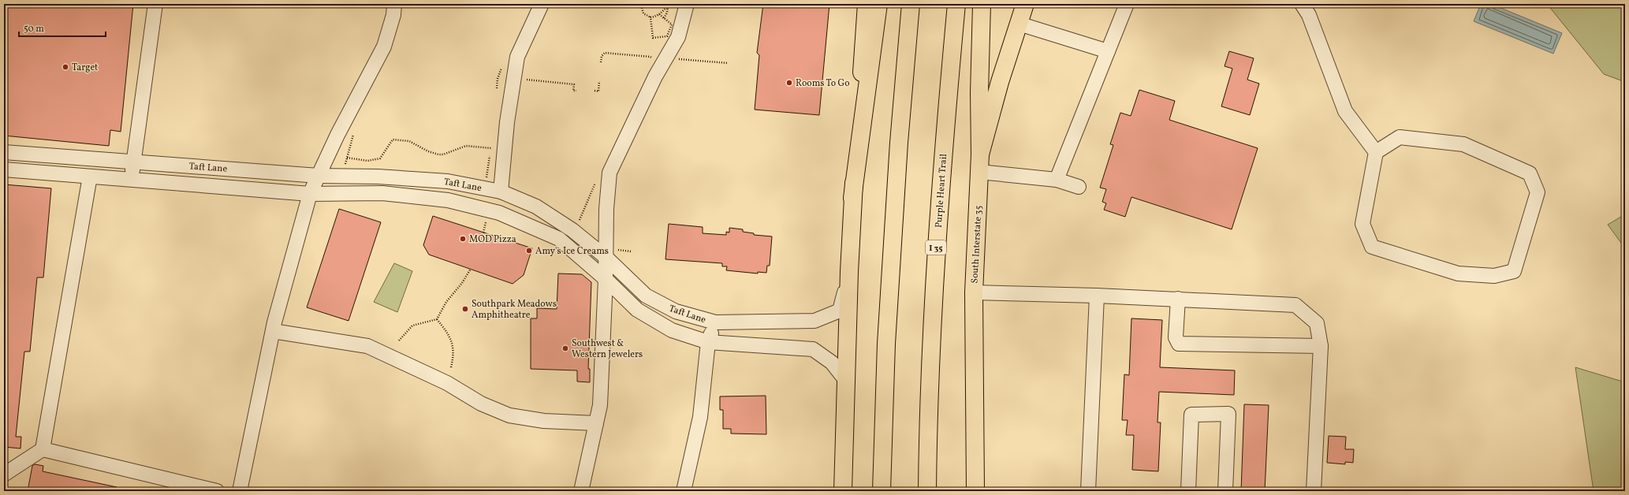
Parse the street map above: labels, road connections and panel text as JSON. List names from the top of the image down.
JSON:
{
  "streets": {
    "main road": ["Purple Heart Trail", "South Interstate 35", "I 35"],
    "street": ["Taft Lane"]
  },
  "places": [
    "Target",
    "Rooms To Go",
    "MOD Pizza",
    "Amy's Ice Creams",
    "Southpark Meadows Amphitheatre",
    "Southwest & Western Jewelers"
  ],
  "scale_bar": "50 m"
}
